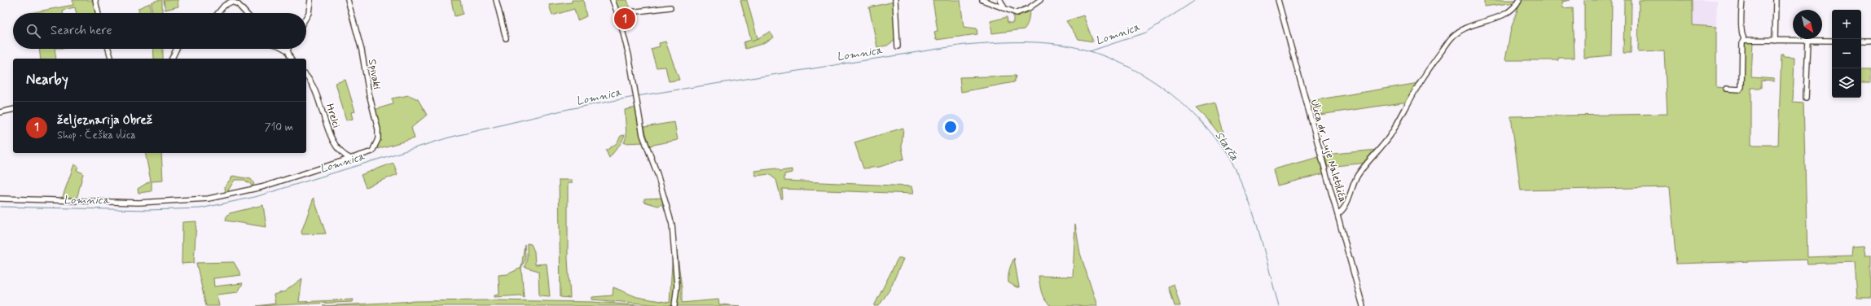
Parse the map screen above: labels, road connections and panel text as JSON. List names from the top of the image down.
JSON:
{
  "streets": {
    "street": ["Spivaki", "Hrelci", "Ulica dr. Luje Naletilića"]
  },
  "crossings": [
    ["Spivaki", "Hrelci"]
  ],
  "water": ["Lomnica", "Starča"],
  "north": "bottom right",
  "page": {
    "pins": "1",
    "map_buttons": ["+", "−"],
    "search": "Search here",
    "heading": "Nearby",
    "list": [
      {
        "mark": "1",
        "name": "željeznarija Obrež",
        "note": "Shop · Češka ulica",
        "value": "710 m"
      }
    ]
  }
}
